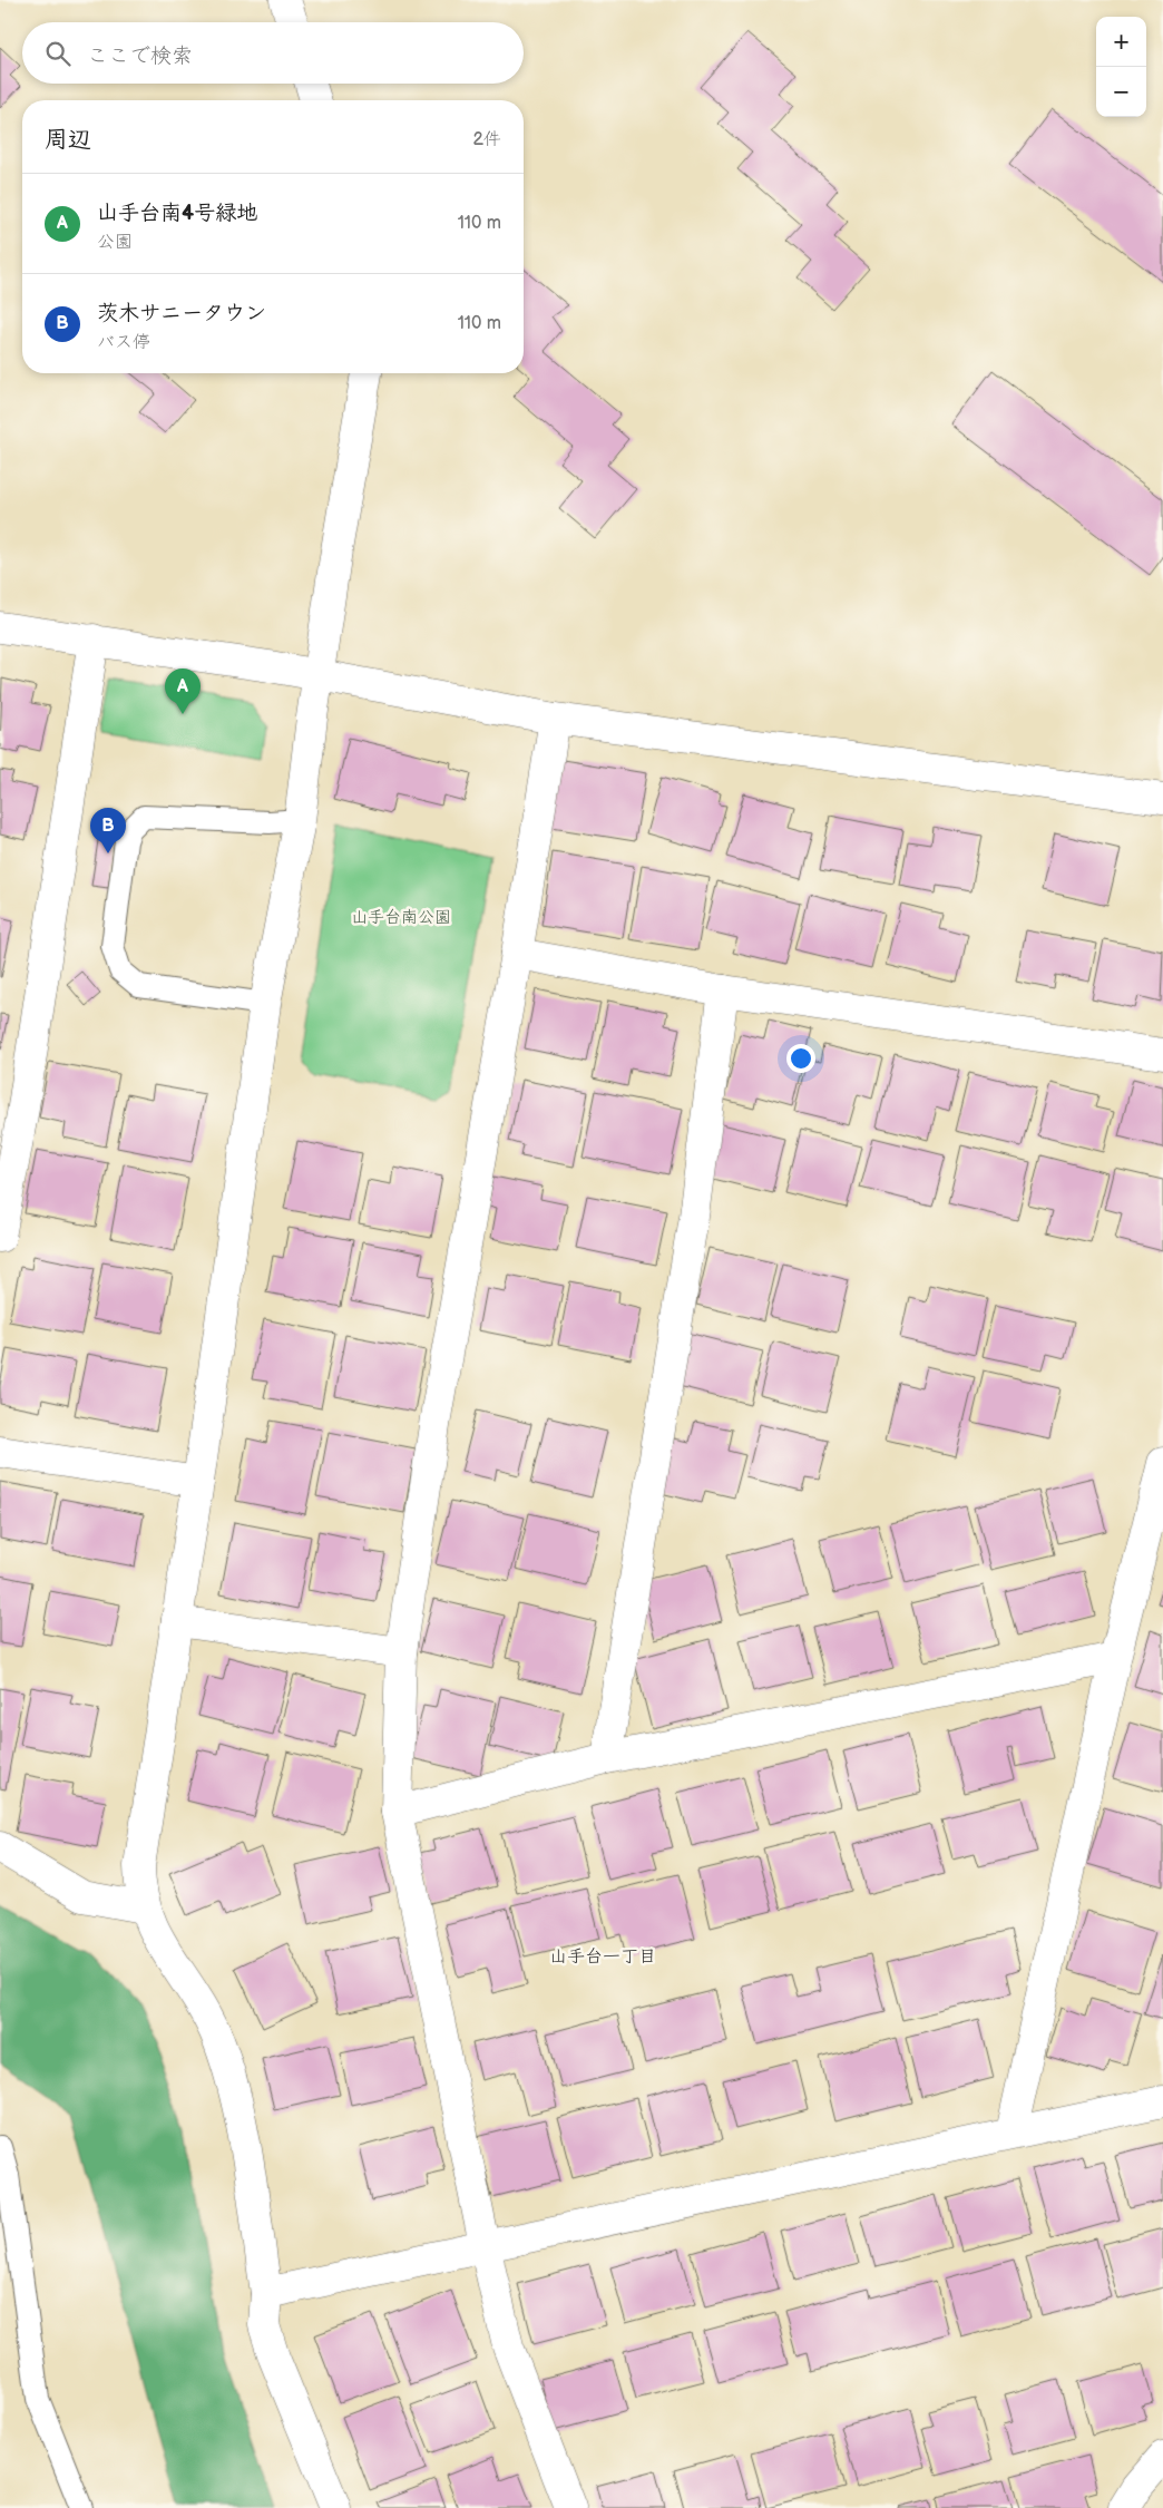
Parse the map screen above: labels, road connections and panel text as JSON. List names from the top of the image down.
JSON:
{
  "districts": ["山手台一丁目"],
  "parks": ["山手台南公園"],
  "page": {
    "map_buttons": ["+", "−"],
    "search": "ここで検索",
    "heading": ["周辺", "2件"],
    "list": [
      {
        "mark": "A",
        "name": "山手台南4号緑地",
        "note": "公園",
        "value": "110 m"
      },
      {
        "mark": "B",
        "name": "茨木サニータウン",
        "note": "バス停",
        "value": "110 m"
      }
    ],
    "pins": ["A", "B"]
  }
}
